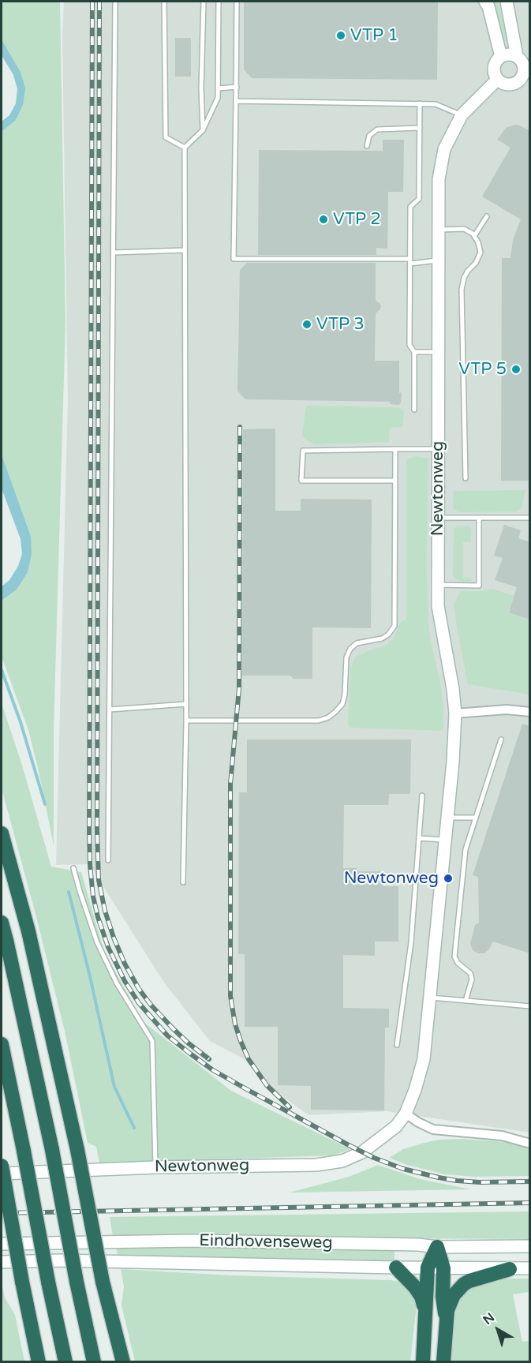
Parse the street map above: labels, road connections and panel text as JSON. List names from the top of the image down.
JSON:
{
  "streets": {
    "street": ["Newtonweg", "Eindhovenseweg"]
  },
  "places": [
    "VTP 1",
    "VTP 2",
    "VTP 3",
    "VTP 5",
    "Newtonweg"
  ],
  "north": "top left"
}
